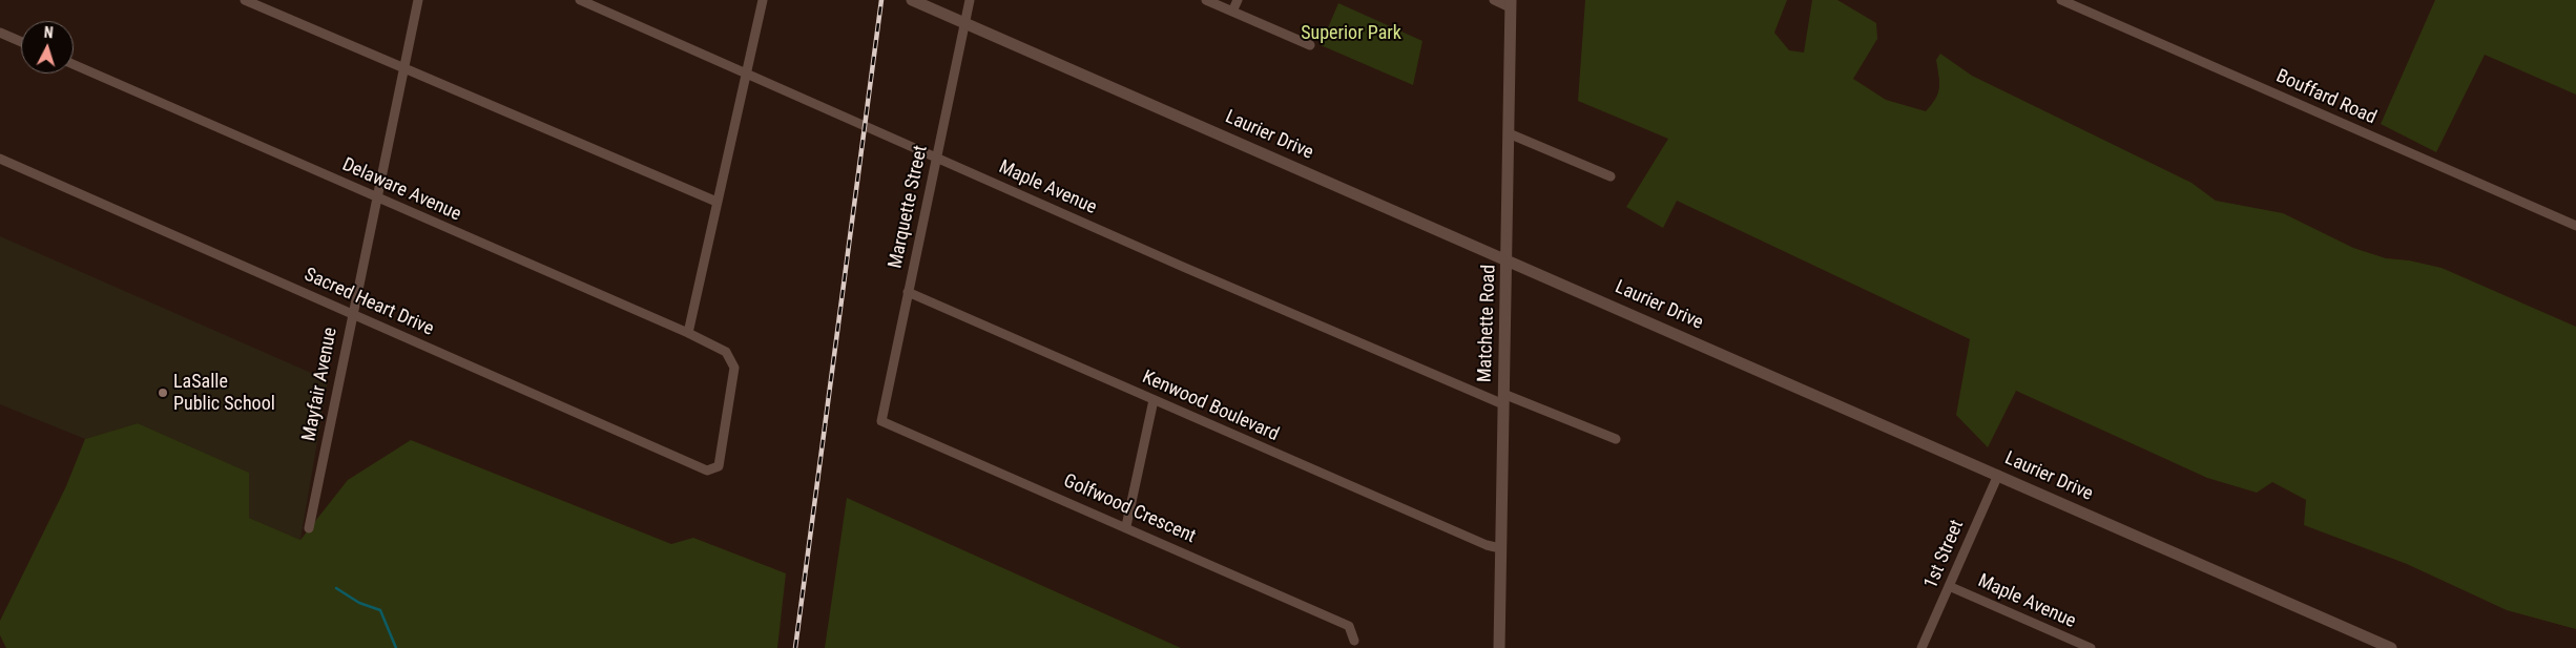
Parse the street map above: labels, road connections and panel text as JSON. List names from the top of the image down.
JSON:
{
  "streets": {
    "street": [
      "Bouffard Road",
      "Laurier Drive",
      "Maple Avenue",
      "Delaware Avenue",
      "Marquette Street",
      "Sacred Heart Drive",
      "Matchette Road",
      "Mayfair Avenue",
      "Kenwood Boulevard",
      "Golfwood Crescent",
      "1st Street"
    ]
  },
  "crossings": [
    ["Laurier Drive", "Marquette Street"],
    ["Laurier Drive", "Matchette Road"],
    ["Laurier Drive", "1st Street"],
    ["Maple Avenue", "Marquette Street"],
    ["Maple Avenue", "Matchette Road"],
    ["Maple Avenue", "1st Street"],
    ["Delaware Avenue", "Sacred Heart Drive"],
    ["Delaware Avenue", "Mayfair Avenue"],
    ["Marquette Street", "Kenwood Boulevard"],
    ["Marquette Street", "Golfwood Crescent"],
    ["Sacred Heart Drive", "Mayfair Avenue"],
    ["Matchette Road", "Kenwood Boulevard"]
  ],
  "parks": ["Superior Park"],
  "places": ["LaSalle Public School"],
  "north": "top"
}
